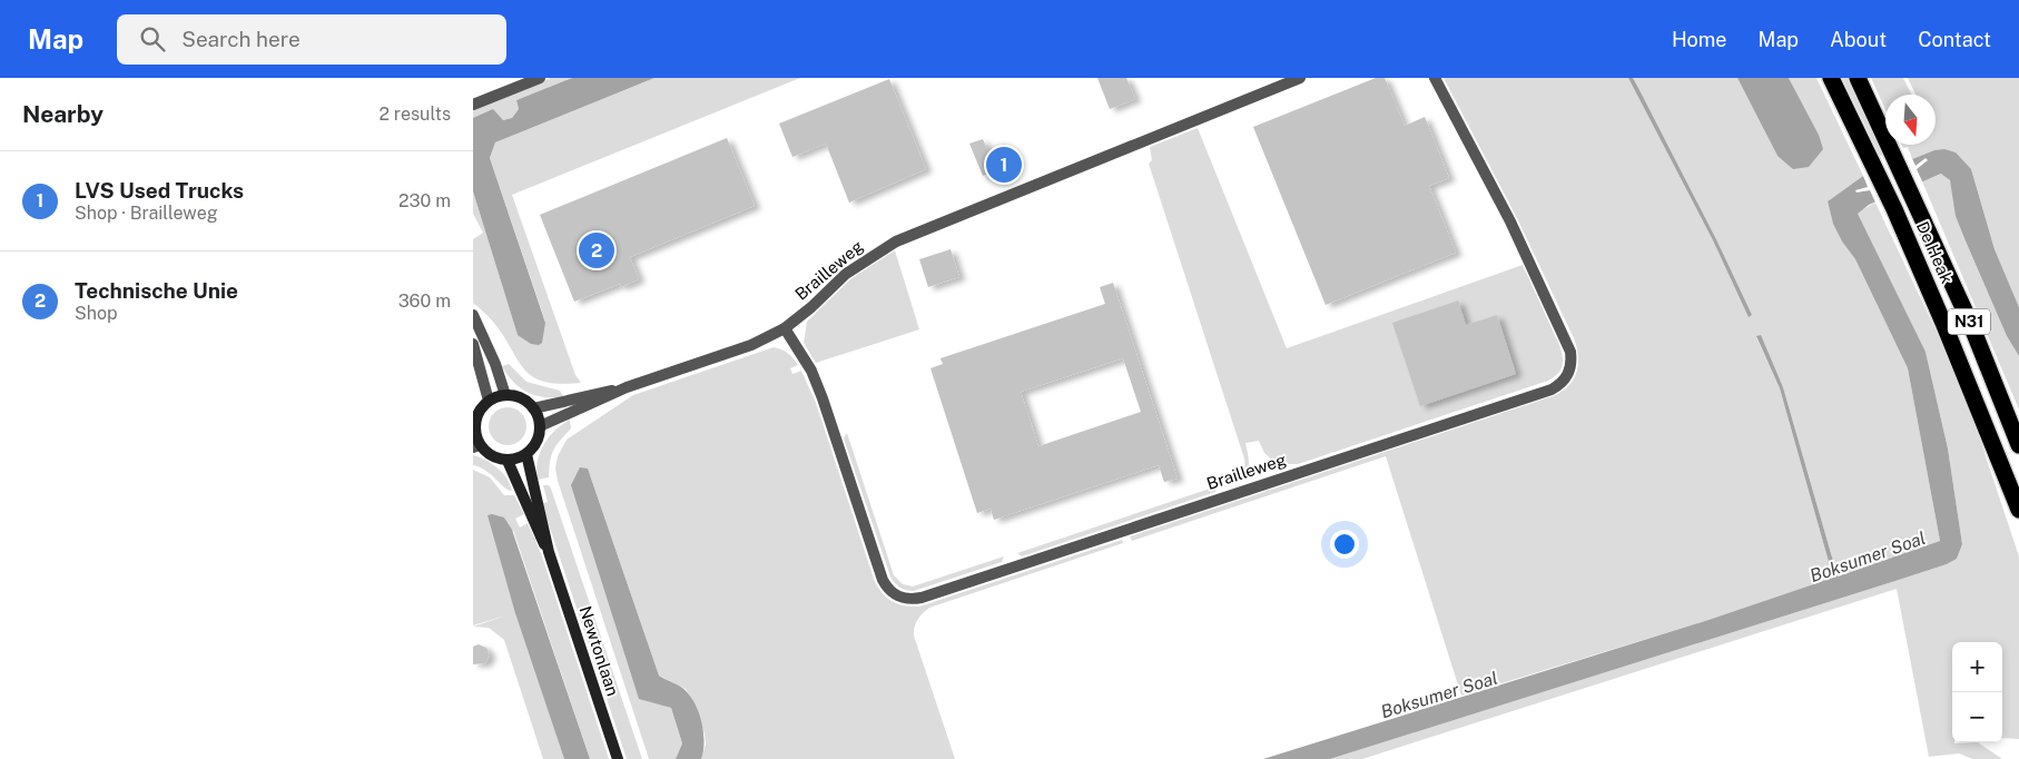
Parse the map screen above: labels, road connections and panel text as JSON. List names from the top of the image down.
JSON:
{
  "streets": {
    "highway": ["De Heak", "N31"],
    "street": ["Brailleweg", "Newtonlaan"]
  },
  "crossings": [
    ["Brailleweg", "Newtonlaan"]
  ],
  "water": ["Boksumer Soal"],
  "north": "bottom",
  "page": {
    "header": "Map",
    "search": "Search here",
    "nav": [
      "Home",
      "Map",
      "About",
      "Contact"
    ],
    "heading": ["Nearby", "2 results"],
    "pins": ["1", "2"],
    "list": [
      {
        "mark": "1",
        "name": "LVS Used Trucks",
        "note": "Shop · Brailleweg",
        "value": "230 m"
      },
      {
        "mark": "2",
        "name": "Technische Unie",
        "note": "Shop",
        "value": "360 m"
      }
    ],
    "map_buttons": ["+", "−"]
  }
}
